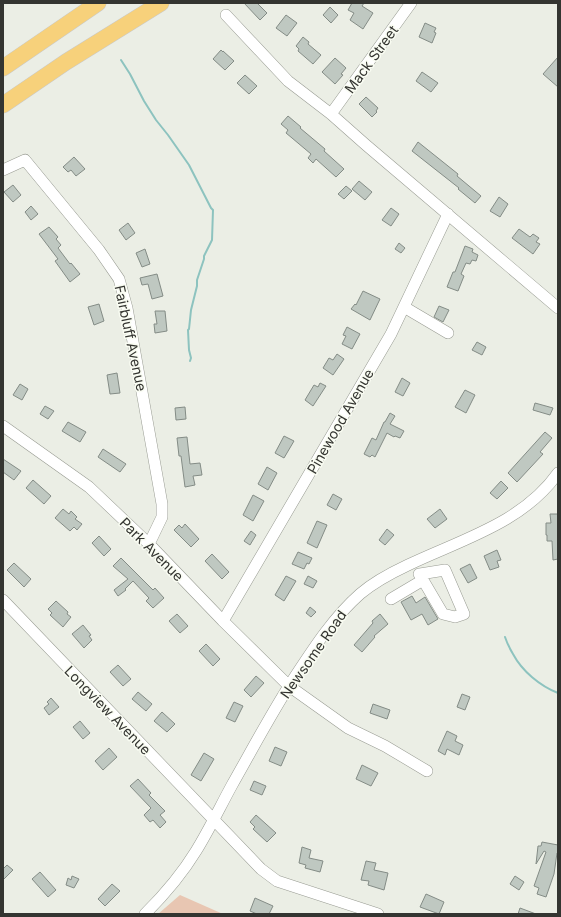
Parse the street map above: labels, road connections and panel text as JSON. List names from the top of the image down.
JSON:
{
  "streets": {
    "street": [
      "Mack Street",
      "Fairbluff Avenue",
      "Pinewood Avenue",
      "Park Avenue",
      "Newsome Road",
      "Longview Avenue"
    ]
  },
  "crossings": [
    ["Fairbluff Avenue", "Park Avenue"],
    ["Pinewood Avenue", "Park Avenue"],
    ["Park Avenue", "Newsome Road"],
    ["Newsome Road", "Longview Avenue"]
  ]
}
